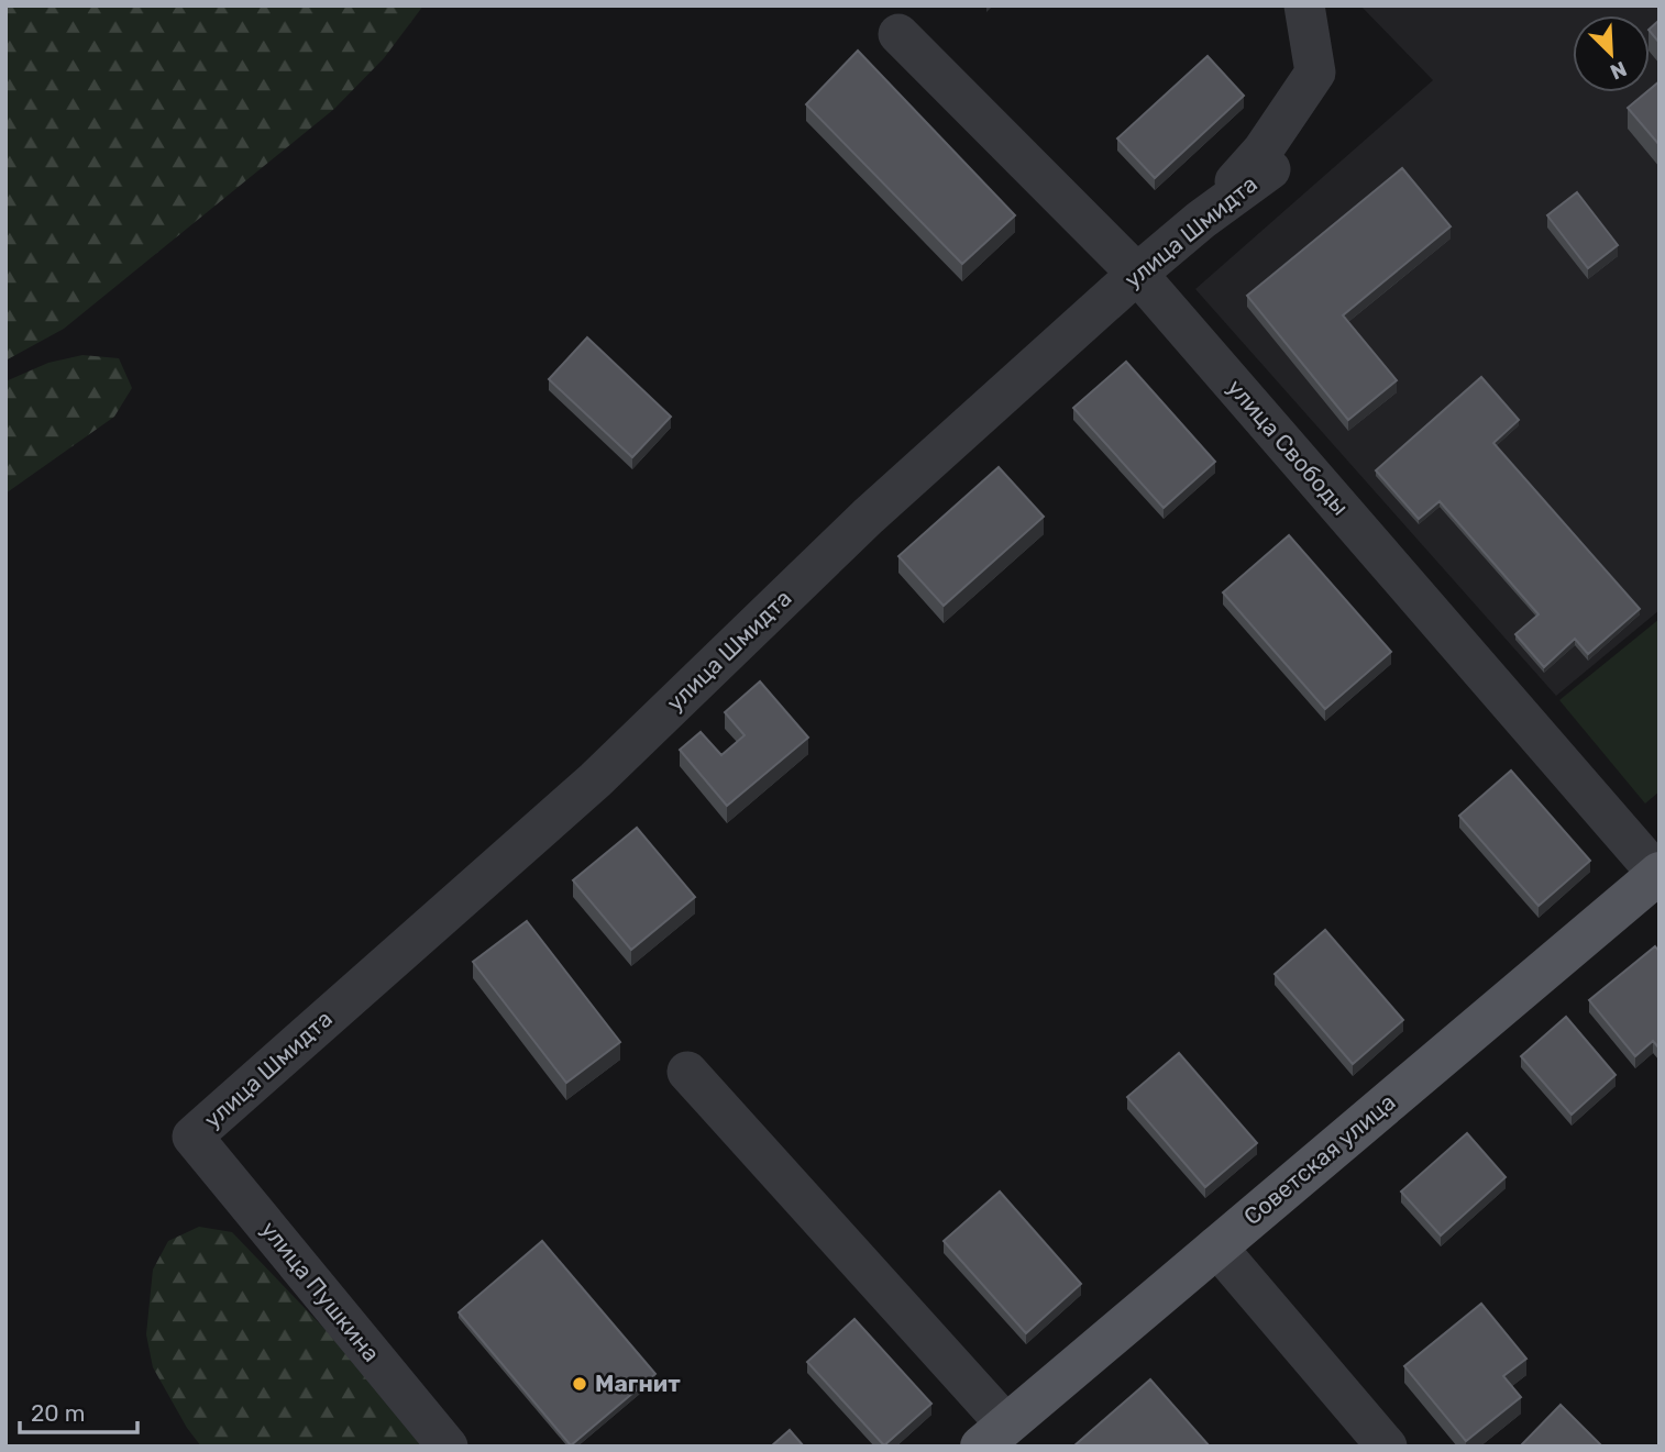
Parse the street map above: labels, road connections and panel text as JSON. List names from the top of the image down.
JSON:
{
  "streets": {
    "main road": ["Советская улица"],
    "street": ["улица Шмидта", "улица Свободы", "улица Пушкина"]
  },
  "crossings": [
    ["улица Шмидта", "улица Свободы"],
    ["улица Шмидта", "улица Пушкина"],
    ["улица Свободы", "Советская улица"]
  ],
  "places": ["Магнит"],
  "scale_bar": "20 m",
  "north": "bottom right"
}
